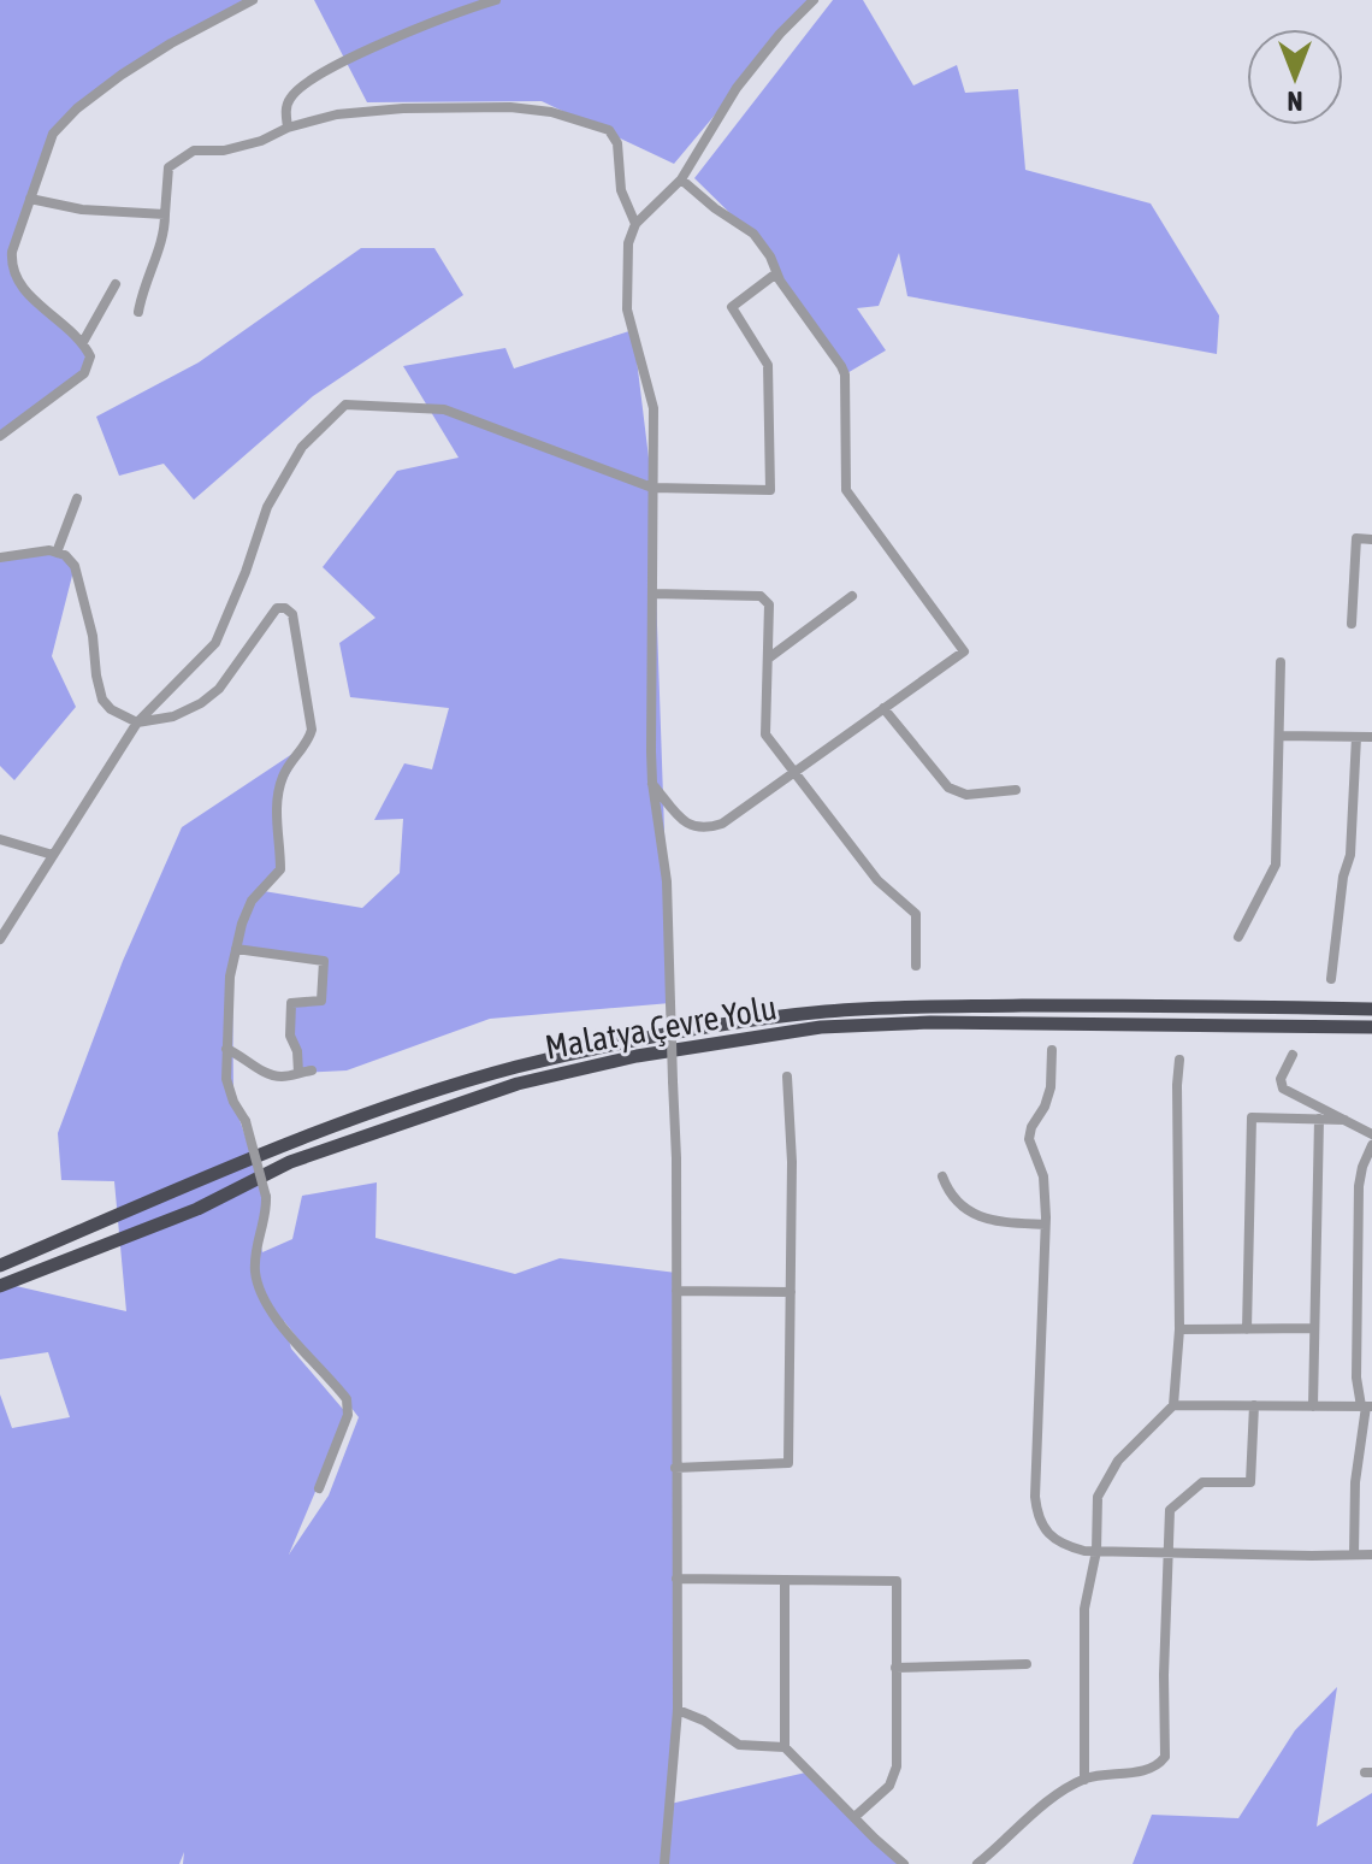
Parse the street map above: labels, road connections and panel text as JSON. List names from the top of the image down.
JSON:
{
  "streets": {
    "highway": ["Malatya Çevre Yolu"]
  },
  "north": "bottom"
}
